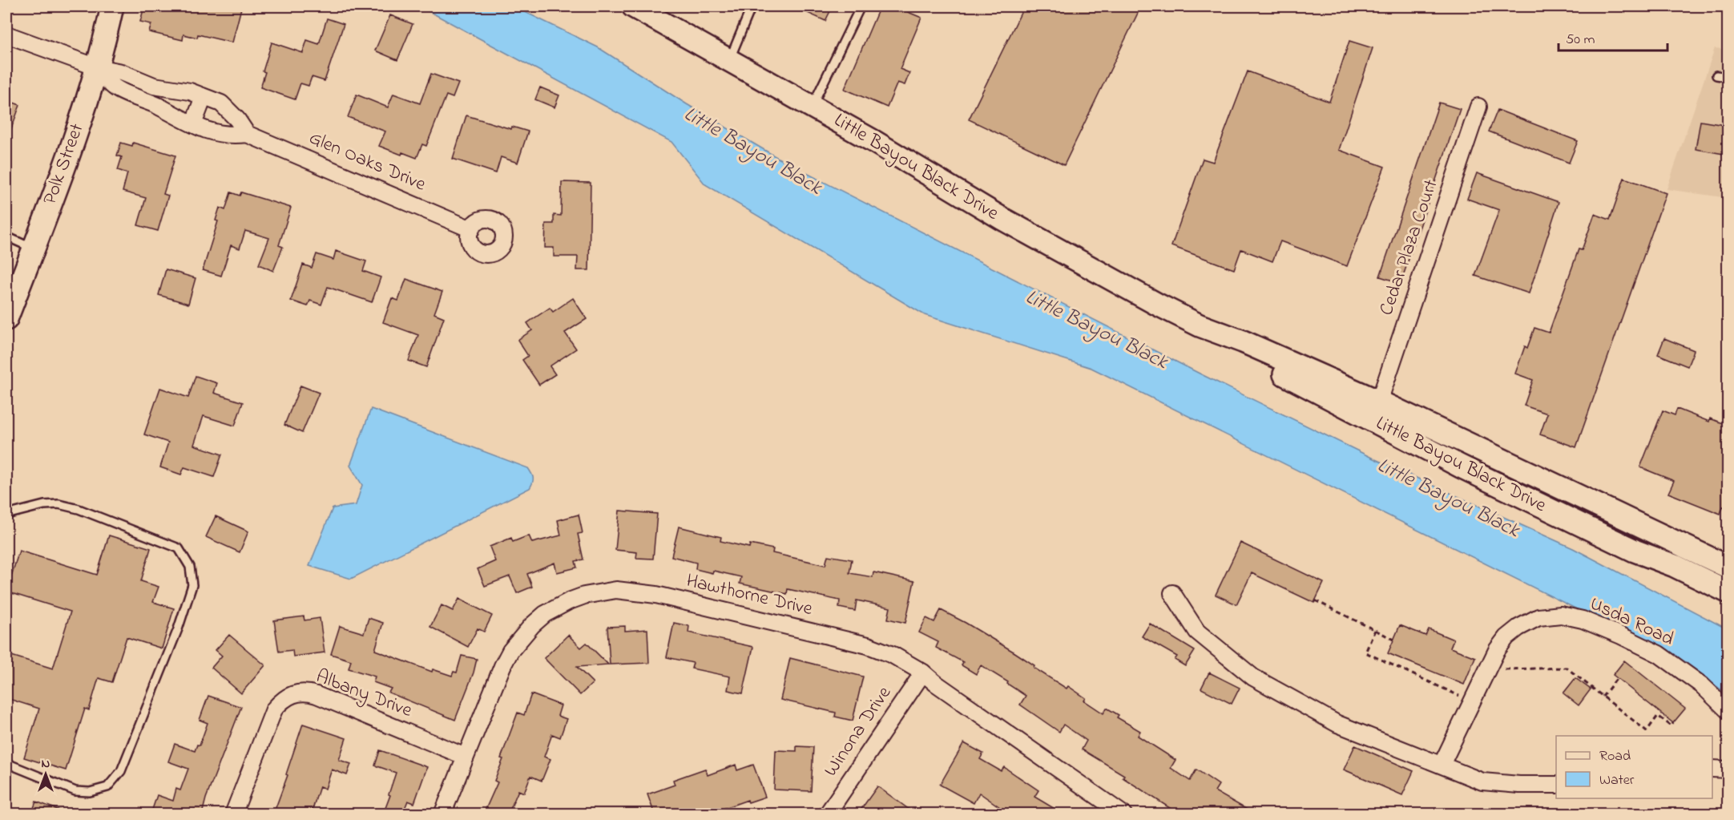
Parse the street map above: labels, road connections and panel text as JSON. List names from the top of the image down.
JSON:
{
  "streets": {
    "main road": ["Polk Street", "Little Bayou Black Drive"],
    "street": [
      "Glen Oaks Drive",
      "Cedar Plaza Court",
      "Hawthorne Drive",
      "Usda Road",
      "Albany Drive",
      "Winona Drive"
    ]
  },
  "crossings": [
    ["Glen Oaks Drive", "Polk Street"],
    ["Little Bayou Black Drive", "Cedar Plaza Court"],
    ["Hawthorne Drive", "Albany Drive"],
    ["Hawthorne Drive", "Winona Drive"]
  ],
  "water": ["Little Bayou Black"],
  "legend": ["Road", "Water"],
  "scale_bar": "50 m",
  "north": "top"
}
